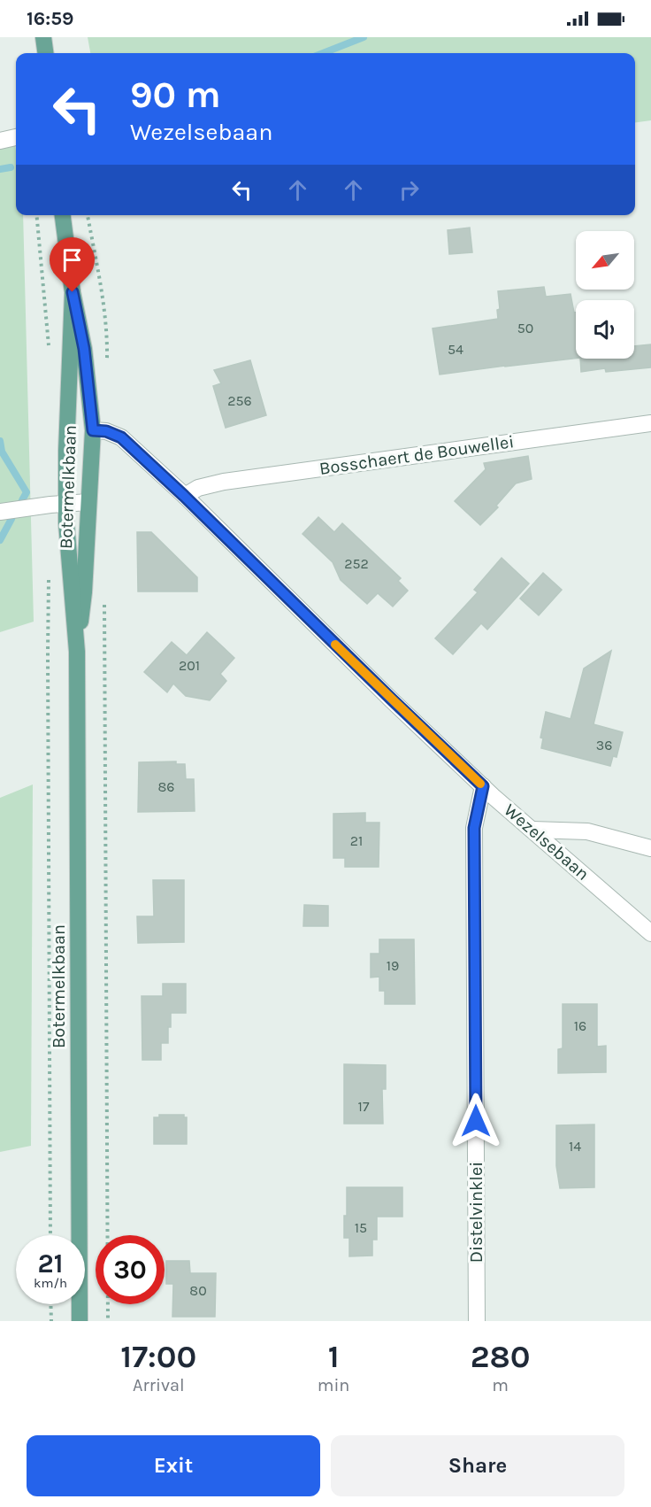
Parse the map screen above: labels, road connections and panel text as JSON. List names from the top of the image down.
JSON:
{
  "streets": {
    "main road": ["Botermelkbaan"],
    "street": ["Bosschaert de Bouwellei", "Wezelsebaan", "Distelvinklei"]
  },
  "crossings": [
    ["Bosschaert de Bouwellei", "Wezelsebaan"],
    ["Botermelkbaan", "Wezelsebaan"],
    ["Wezelsebaan", "Distelvinklei"]
  ],
  "house_numbers": [
    "50",
    "54",
    "256",
    "252",
    "201",
    "36",
    "86",
    "21",
    "19",
    "16",
    "17",
    "14",
    "15",
    "80"
  ],
  "north": "bottom left",
  "page": {
    "status": "16:59",
    "turn": ["90 m", "Wezelsebaan"],
    "speed": "21 km/h",
    "limit": "30",
    "eta": [
      "17:00",
      "Arrival",
      "1",
      "min",
      "280",
      "m"
    ],
    "buttons": ["Exit", "Share"]
  }
}
